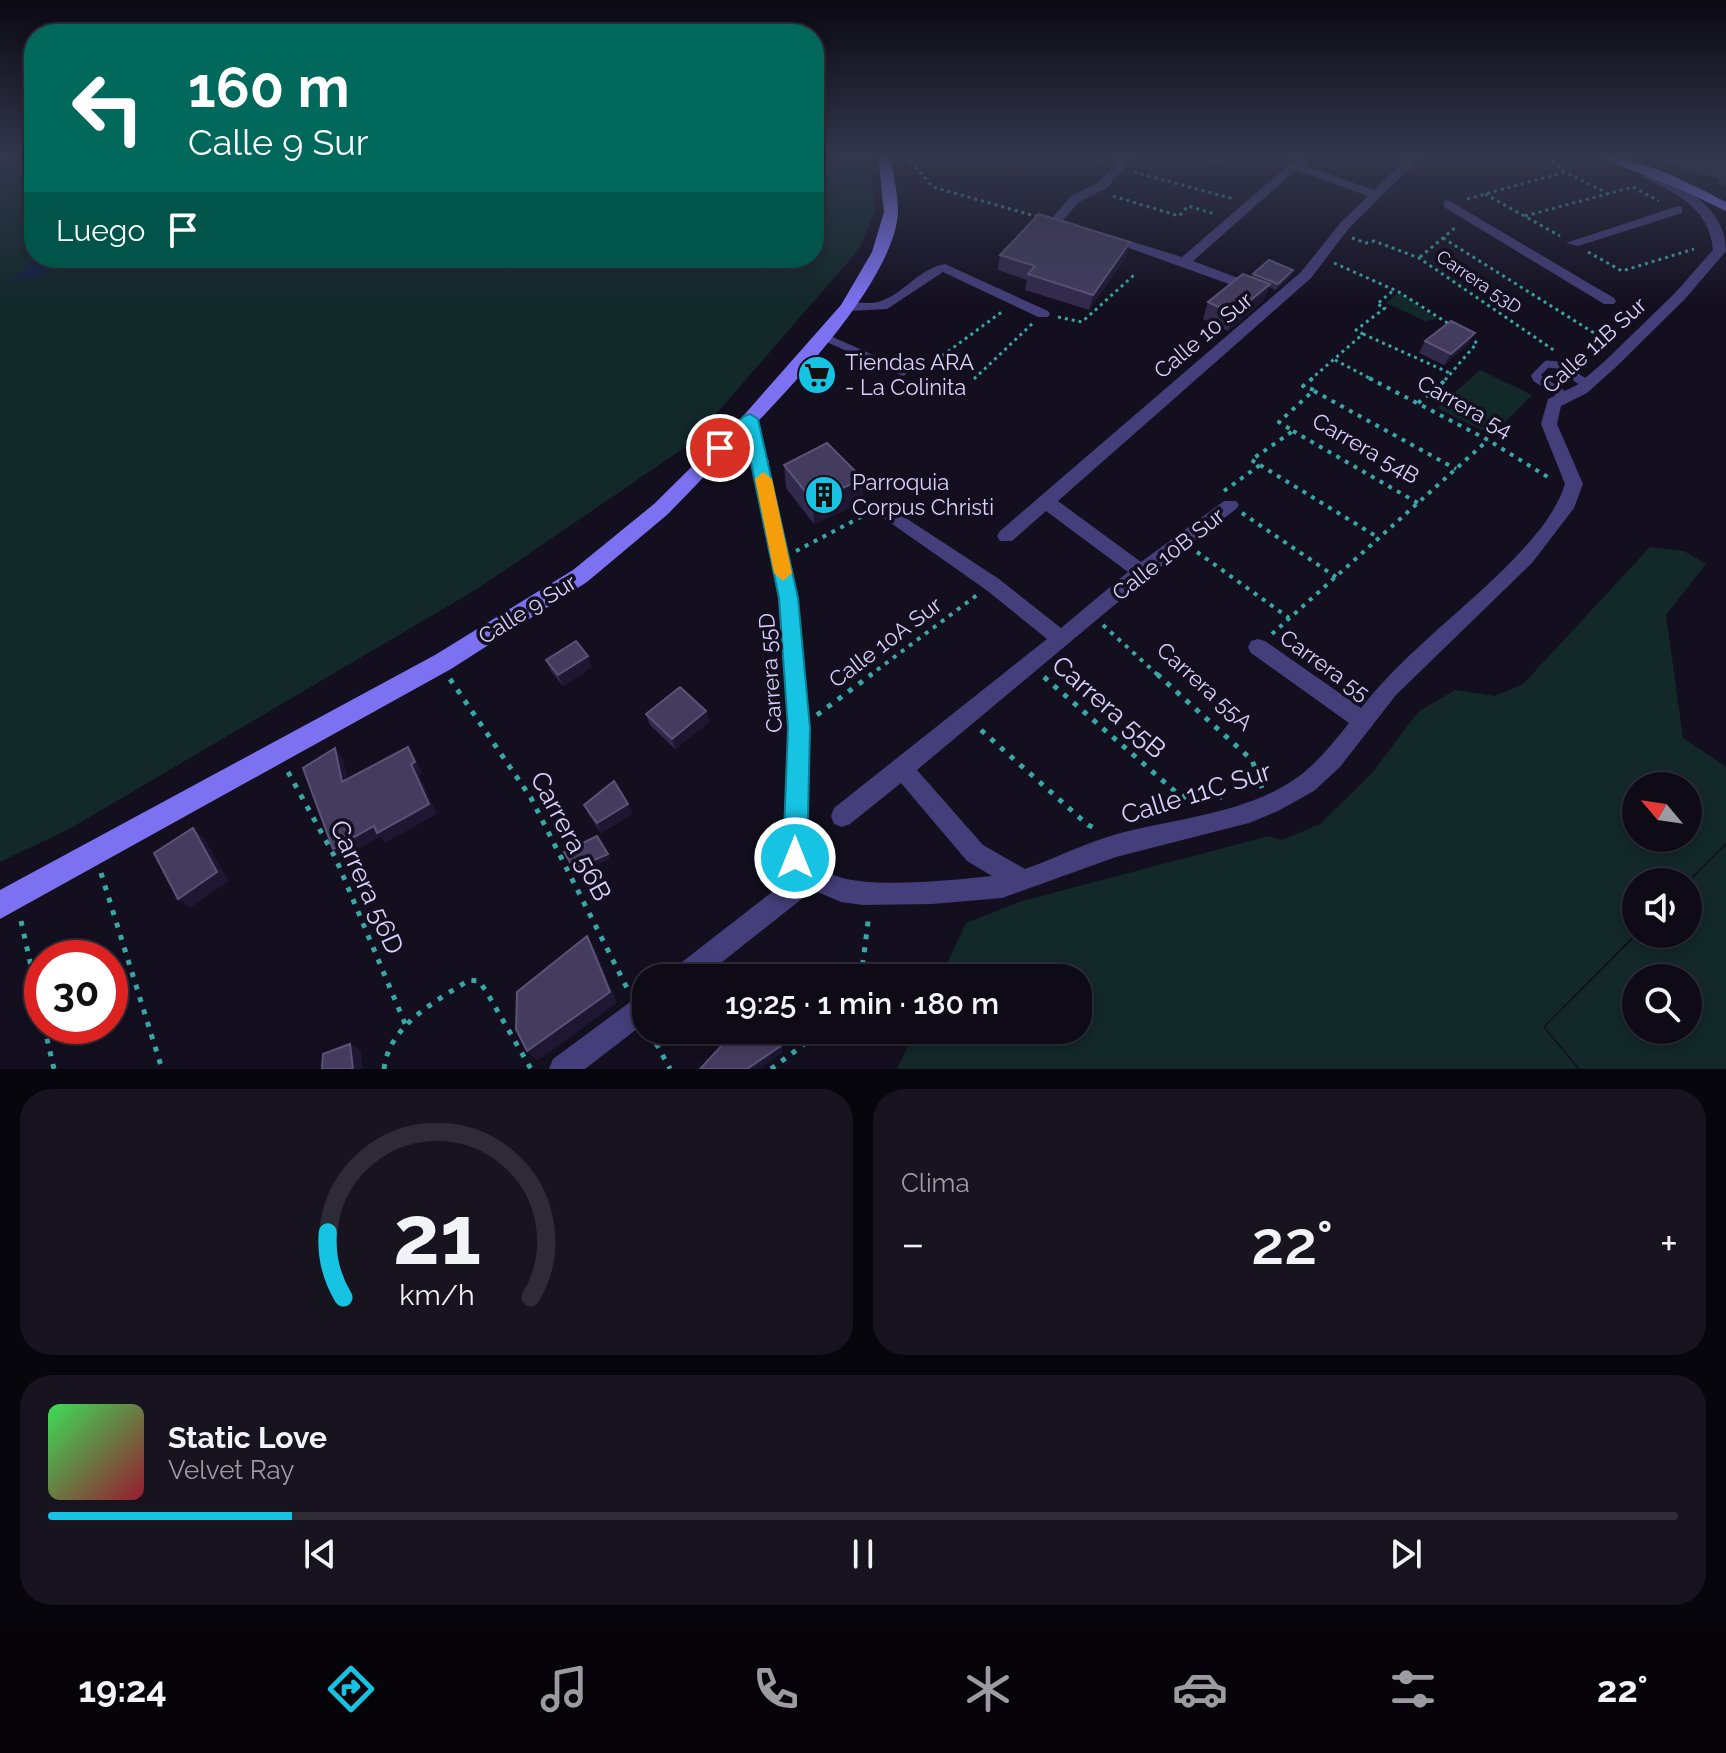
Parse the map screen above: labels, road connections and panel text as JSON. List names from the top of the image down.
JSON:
{
  "streets": {
    "main road": ["Calle 9 Sur"],
    "street": [
      "Calle 10 Sur",
      "Calle 11B Sur",
      "Calle 10B Sur",
      "Carrera 55",
      "Carrera 55D",
      "Calle 11C Sur"
    ],
    "path": [
      "Carrera 53D",
      "Carrera 54",
      "Carrera 54B",
      "Calle 10A Sur",
      "Carrera 55A",
      "Carrera 55B",
      "Carrera 56B",
      "Carrera 56D"
    ]
  },
  "crossings": [
    ["Carrera 53D", "Calle 10 Sur"],
    ["Calle 11B Sur", "Carrera 54"],
    ["Calle 11B Sur", "Calle 11C Sur"],
    ["Carrera 54", "Calle 11C Sur"],
    ["Carrera 54B", "Calle 10B Sur"],
    ["Calle 10B Sur", "Carrera 55A"],
    ["Calle 10B Sur", "Carrera 55B"],
    ["Calle 9 Sur", "Carrera 55D"],
    ["Calle 10A Sur", "Carrera 55D"],
    ["Carrera 55", "Calle 11C Sur"],
    ["Carrera 55A", "Calle 11C Sur"],
    ["Carrera 55B", "Calle 11C Sur"]
  ],
  "places": {
    "supermarket": ["Tiendas ARA - La Colinita"],
    "building": ["Parroquia Corpus Christi"]
  },
  "north": "top left",
  "page": {
    "turn": ["160 m", "Calle 9 Sur"],
    "then": "Luego",
    "limit": "30",
    "trip": "19:25 · 1 min · 180 m",
    "tile": "Clima",
    "heat": ["−", "22°", "+"],
    "song": ["Static Love", "Velvet Ray"],
    "tabs": ["19:24", "22°"],
    "gauge": ["21", "km/h"]
  }
}
